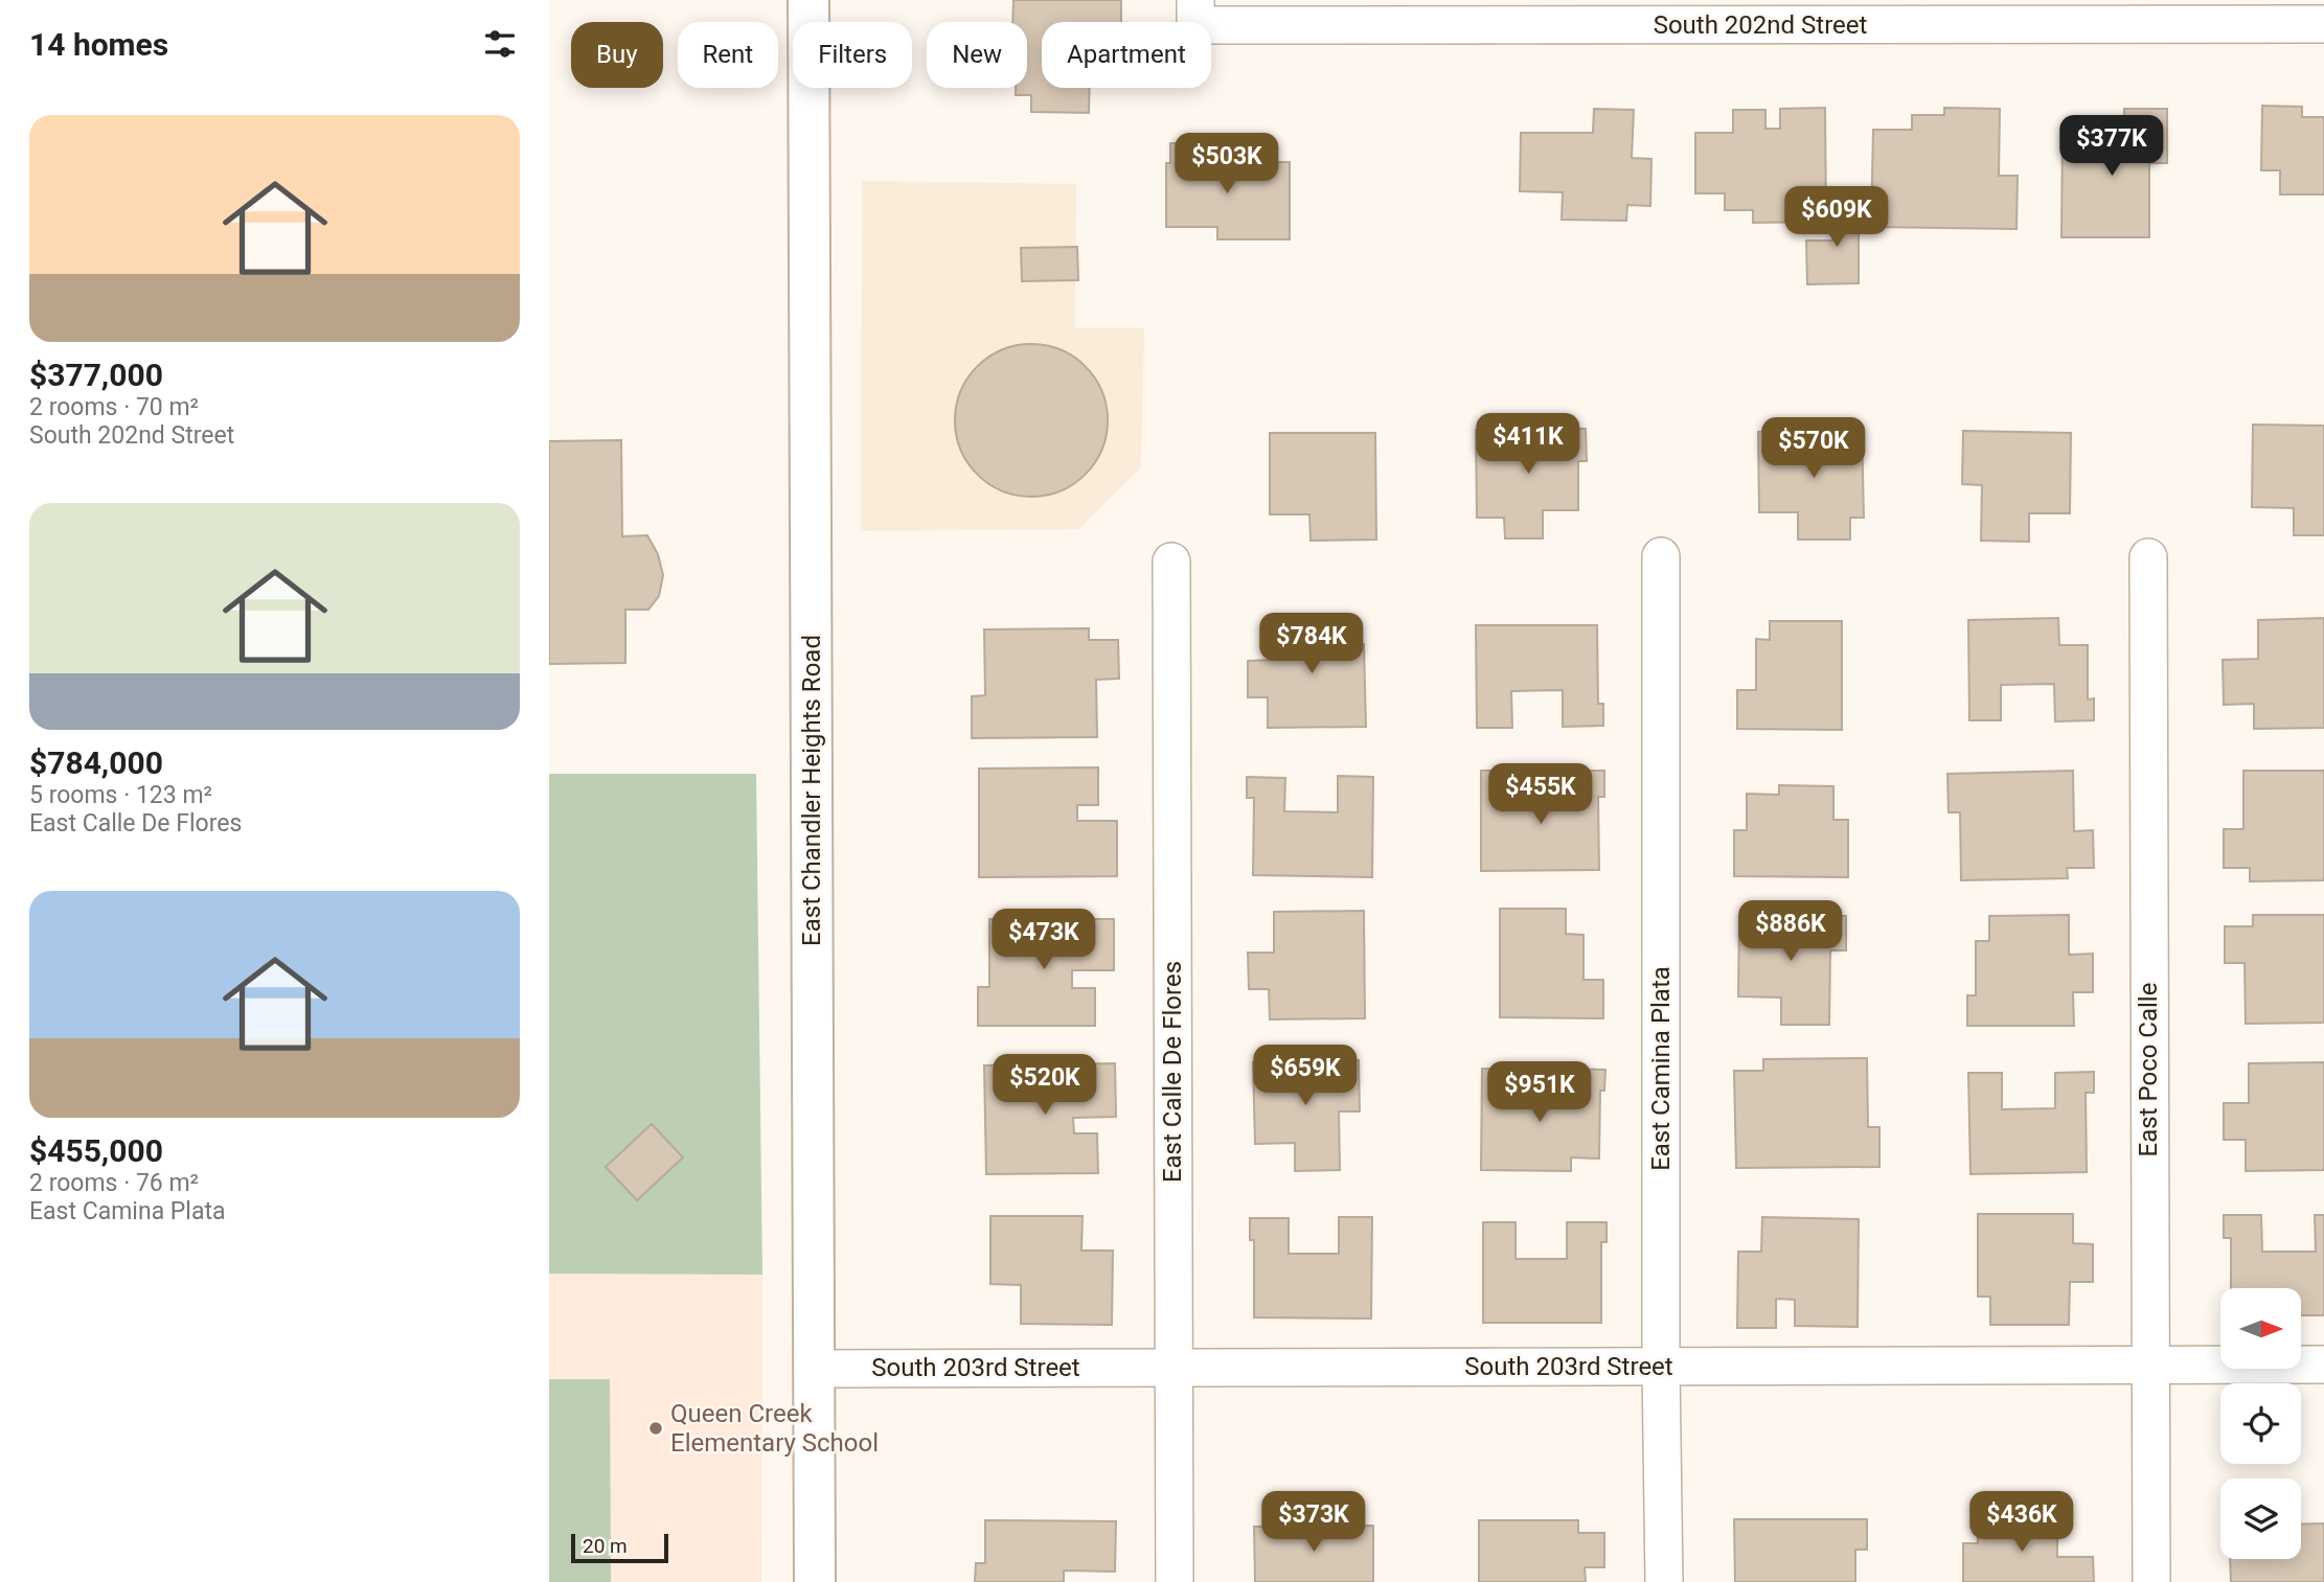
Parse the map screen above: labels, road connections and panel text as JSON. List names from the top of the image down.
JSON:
{
  "streets": {
    "main road": ["East Chandler Heights Road"],
    "street": [
      "South 202nd Street",
      "East Camina Plata",
      "East Poco Calle",
      "East Calle De Flores",
      "South 203rd Street"
    ]
  },
  "crossings": [
    ["East Chandler Heights Road", "South 203rd Street"],
    ["East Camina Plata", "South 203rd Street"],
    ["East Poco Calle", "South 203rd Street"],
    ["East Calle De Flores", "South 203rd Street"]
  ],
  "places": ["Queen Creek Elementary School"],
  "scale_bar": "20 m",
  "north": "right",
  "page": {
    "heading": "14 homes",
    "chip": [
      "Buy",
      "Rent",
      "Filters",
      "New",
      "Apartment"
    ],
    "list": [
      {
        "name": "$377,000",
        "note": "2 rooms · 70 m² · South 202nd Street"
      },
      {
        "name": "$784,000",
        "note": "5 rooms · 123 m² · East Calle De Flores"
      },
      {
        "name": "$455,000",
        "note": "2 rooms · 76 m² · East Camina Plata"
      }
    ],
    "price": [
      "$377K",
      "$503K",
      "$609K",
      "$411K",
      "$570K",
      "$784K",
      "$455K",
      "$886K",
      "$473K",
      "$659K",
      "$520K",
      "$951K",
      "$373K",
      "$436K"
    ],
    "scale": "20 m"
  }
}
